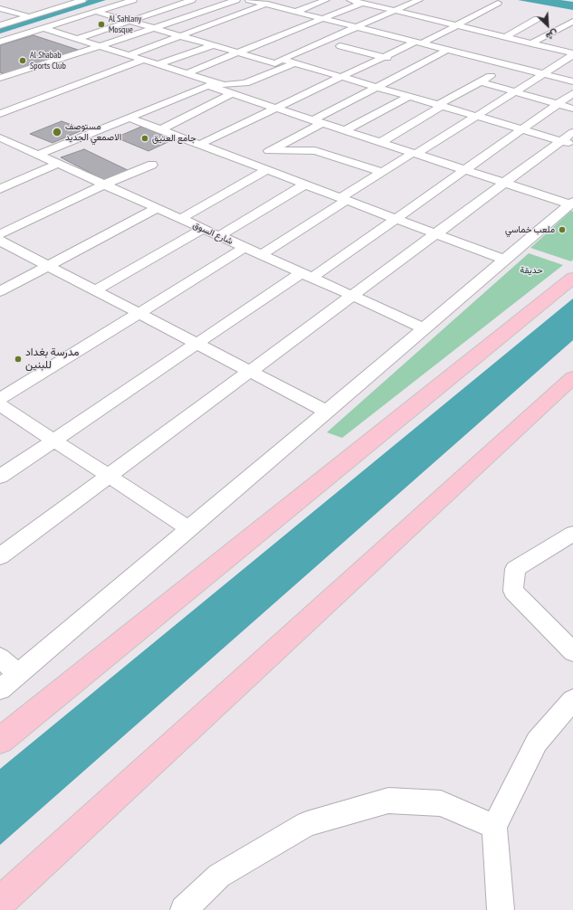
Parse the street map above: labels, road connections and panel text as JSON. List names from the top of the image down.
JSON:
{
  "streets": {
    "street": ["شارع السوق"]
  },
  "parks": ["حديقة"],
  "places": [
    "Al Sahlany Mosque",
    "Al Shabab Sports Club",
    "مستوصف الاصمعي الجديد",
    "جامع العتيق",
    "ملعب خماسي",
    "مدرسة بغداد للبنين"
  ],
  "north": "bottom right"
}
